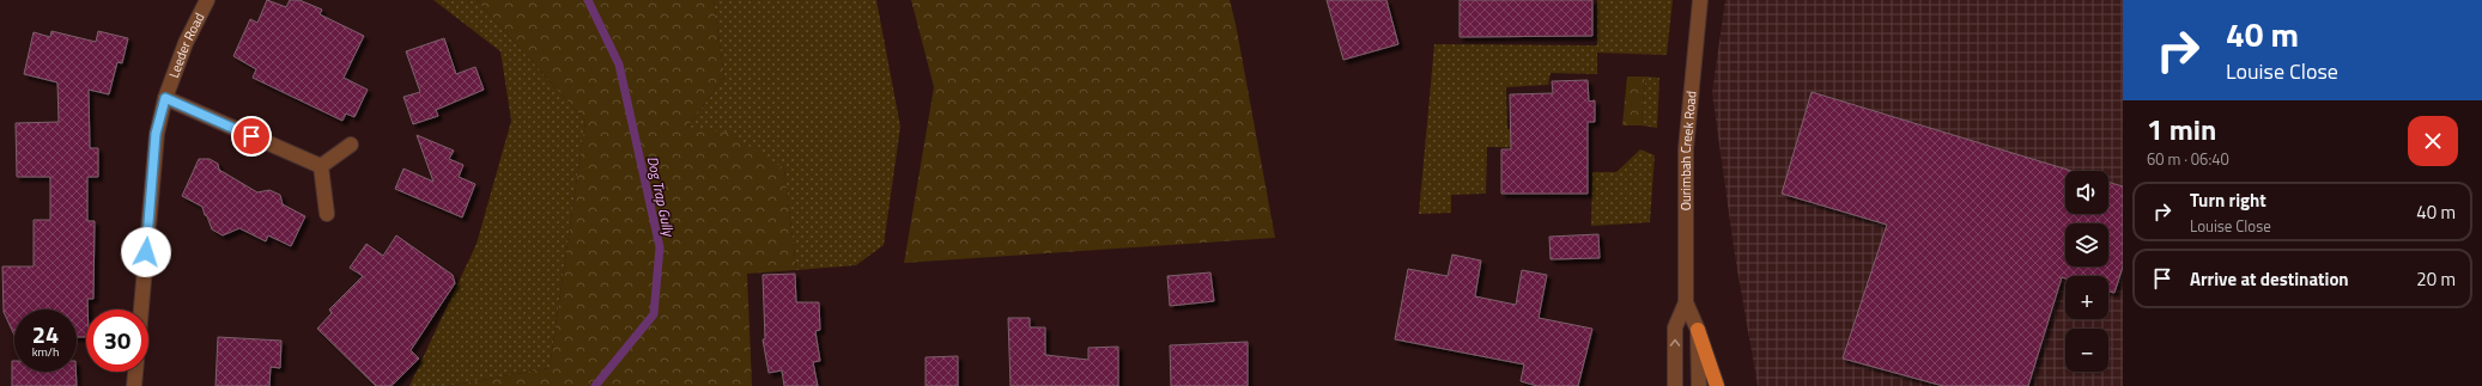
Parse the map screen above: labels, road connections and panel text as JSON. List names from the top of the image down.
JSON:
{
  "streets": {
    "street": ["Leeder Road", "Ourimbah Creek Road"]
  },
  "water": ["Dog Trap Gully"],
  "page": {
    "turn": ["40 m", "Louise Close"],
    "heading": ["1 min", "60 m · 06:40"],
    "map_buttons": ["+", "−"],
    "list": [
      {
        "name": "Turn right",
        "note": "Louise Close",
        "value": "40 m"
      },
      {
        "name": "Arrive at destination",
        "value": "20 m"
      }
    ],
    "speed": "24 km/h",
    "limit": "30"
  }
}
